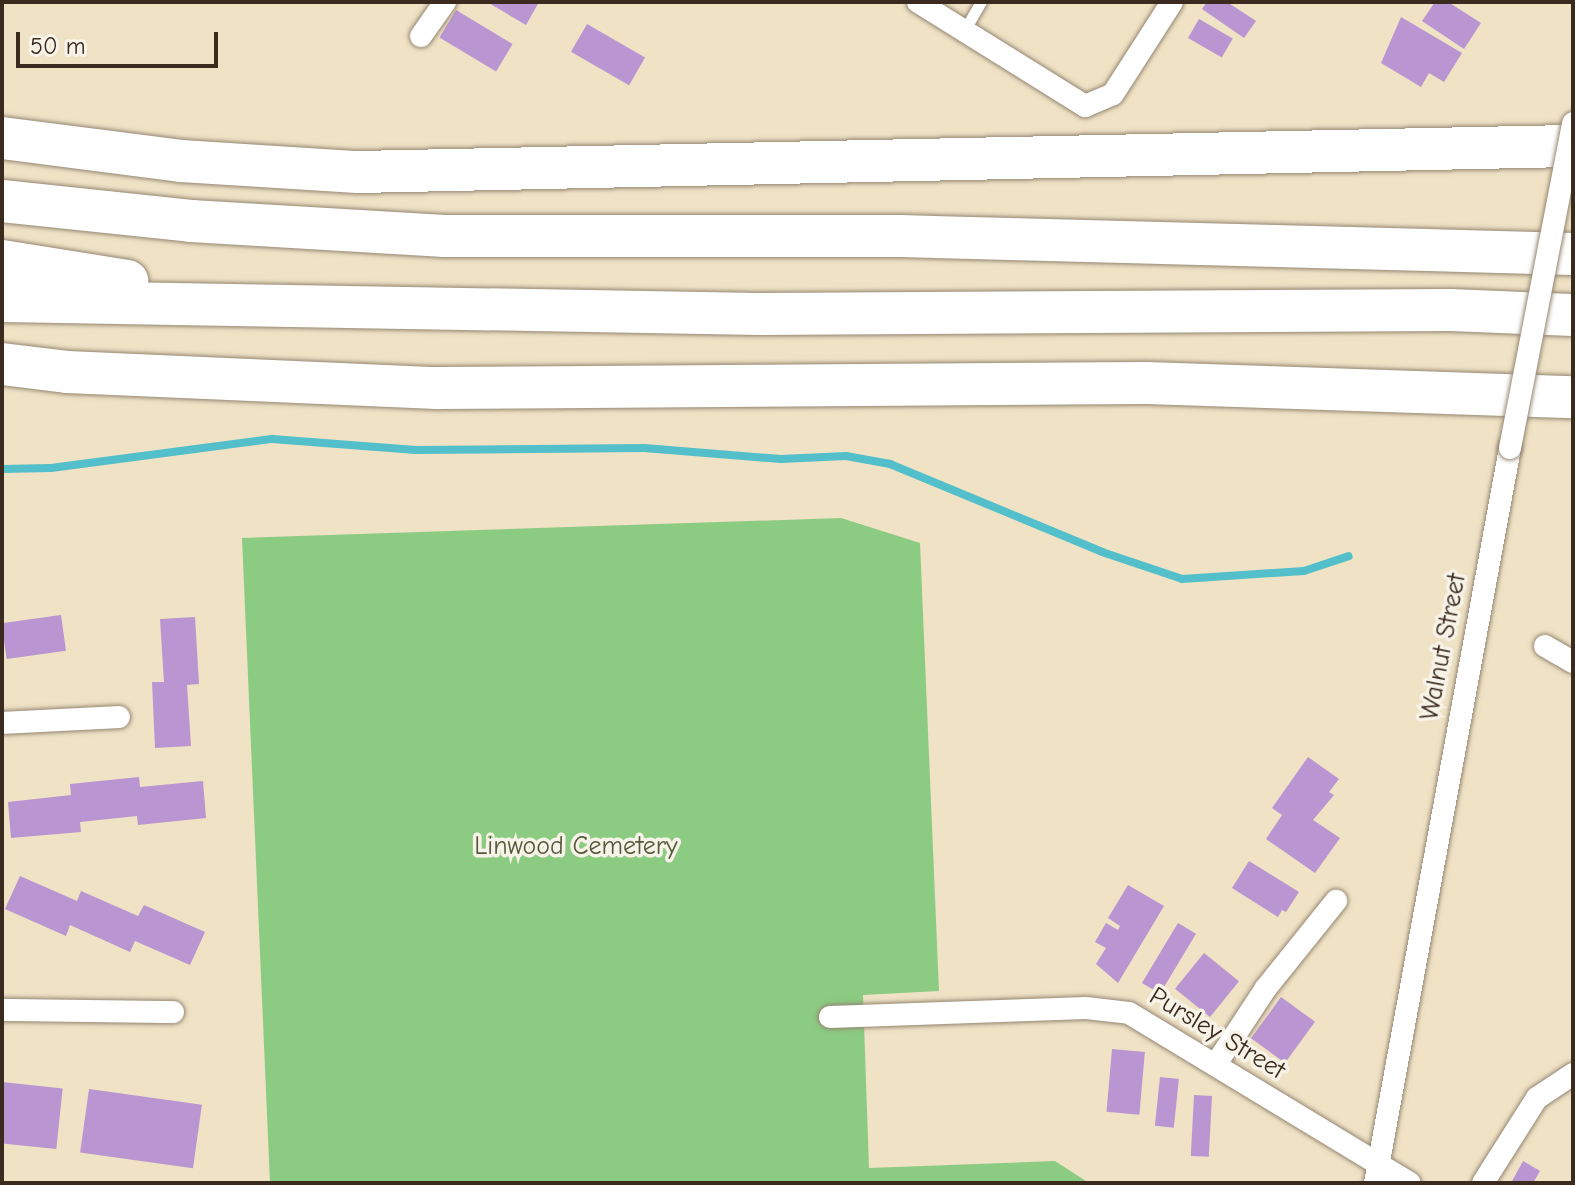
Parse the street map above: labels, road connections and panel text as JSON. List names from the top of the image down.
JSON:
{
  "streets": {
    "street": ["Walnut Street", "Pursley Street"]
  },
  "crossings": [
    ["Walnut Street", "Pursley Street"]
  ],
  "parks": ["Linwood Cemetery"],
  "scale_bar": "50 m"
}
